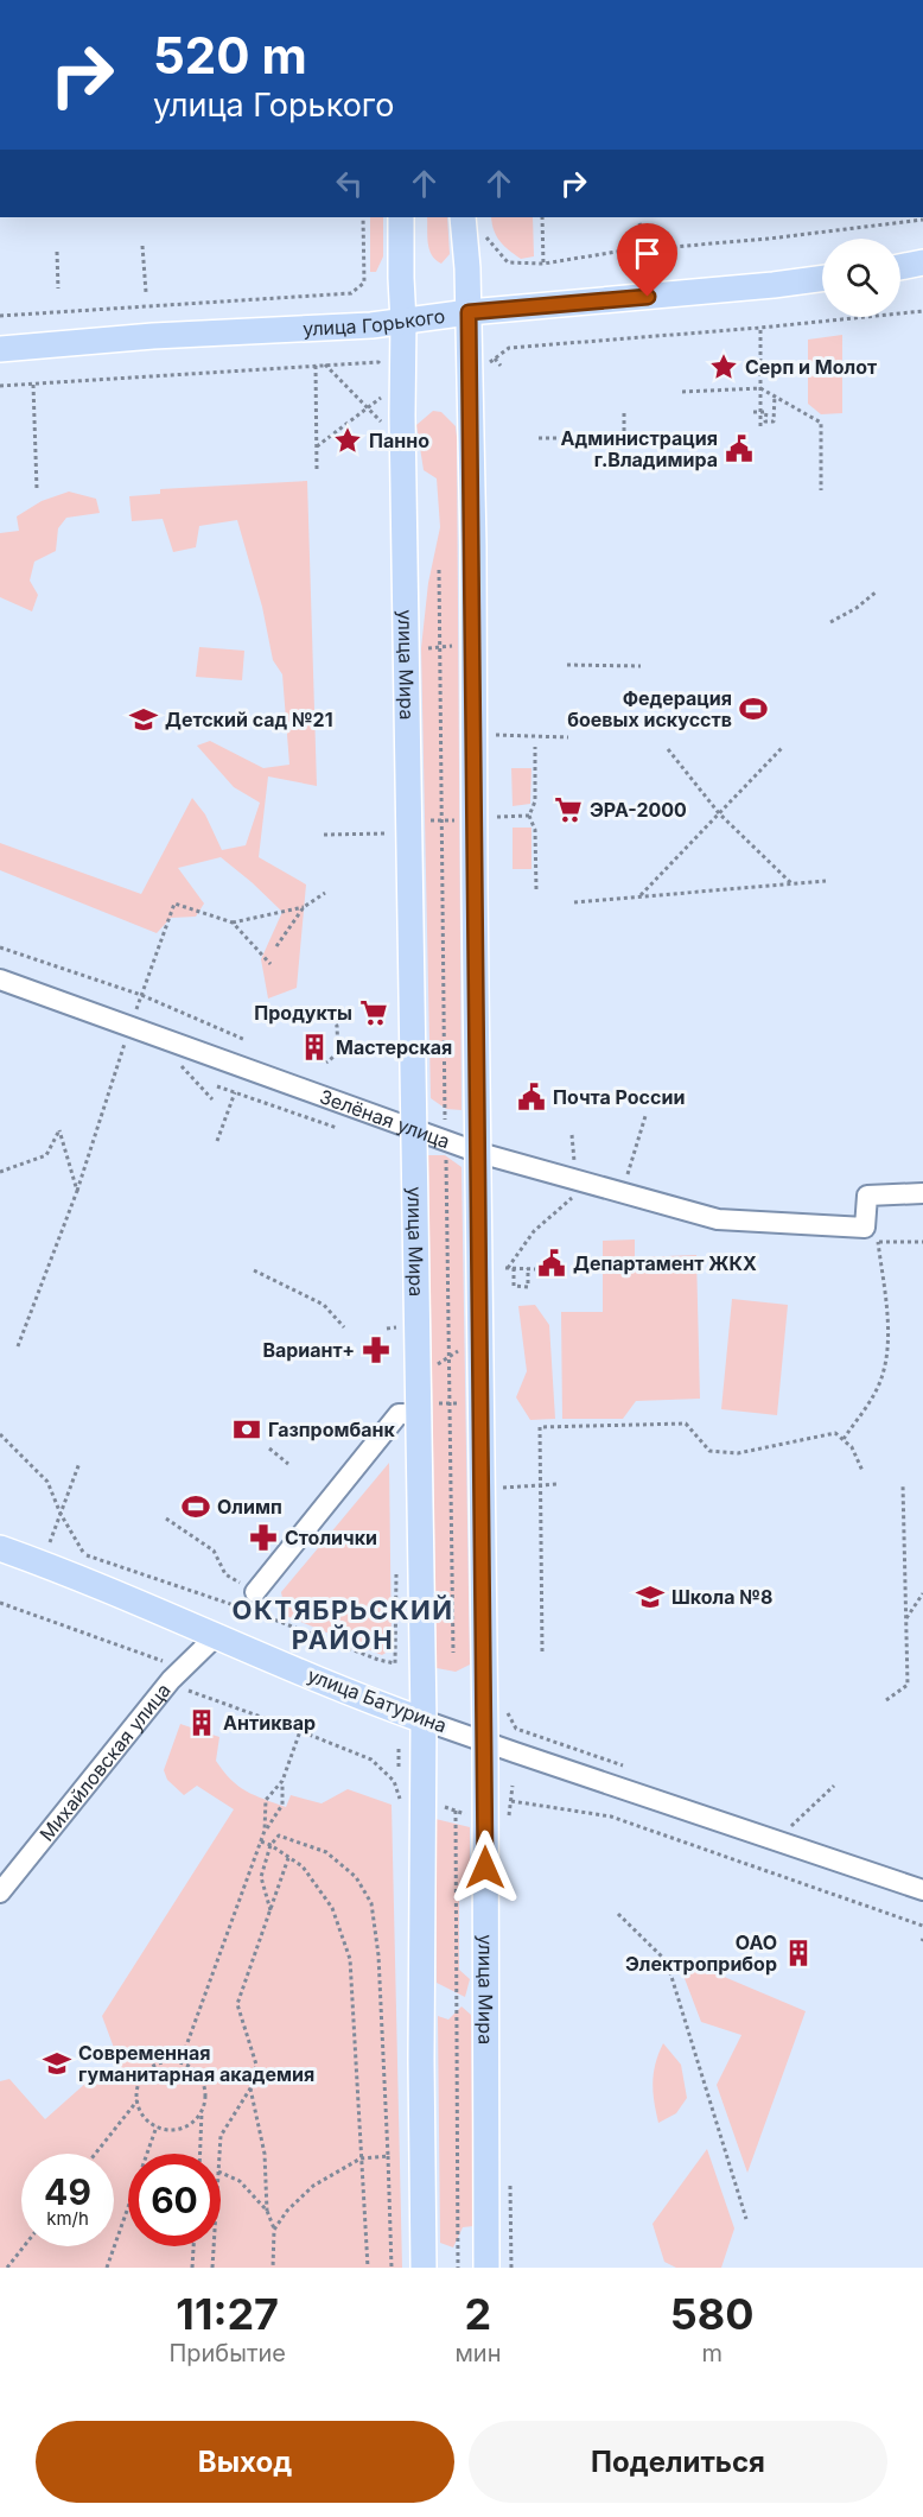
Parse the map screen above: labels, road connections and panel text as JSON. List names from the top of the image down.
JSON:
{
  "streets": {
    "main road": ["улица Горького", "улица Мира", "улица Батурина"],
    "street": ["Зелёная улица", "Михайловская улица"]
  },
  "crossings": [
    ["улица Горького", "улица Мира"],
    ["улица Мира", "Зелёная улица"],
    ["улица Мира", "улица Батурина"],
    ["улица Батурина", "Михайловская улица"]
  ],
  "districts": ["ОКТЯБРЬСКИЙ РАЙОН"],
  "places": {
    "place": ["Серп и Молот", "Панно"],
    "public building": ["Администрация г.Владимира", "Почта России", "Департамент ЖКХ"],
    "sports": ["Федерация боевых искусств", "Олимп"],
    "school or university": ["Детский сад №21", "Школа №8", "Современная гуманитарная академия"],
    "supermarket": ["ЭРА-2000", "Продукты"],
    "building": ["Мастерская", "Антиквар", "ОАО Электроприбор"],
    "pharmacy": ["Вариант+", "Столички"],
    "bank": ["Газпромбанк"]
  },
  "page": {
    "turn": ["520 m", "улица Горького"],
    "speed": "49 km/h",
    "limit": "60",
    "eta": [
      "11:27",
      "Прибытие",
      "2",
      "мин",
      "580",
      "m"
    ],
    "buttons": ["Выход", "Поделиться"]
  }
}
